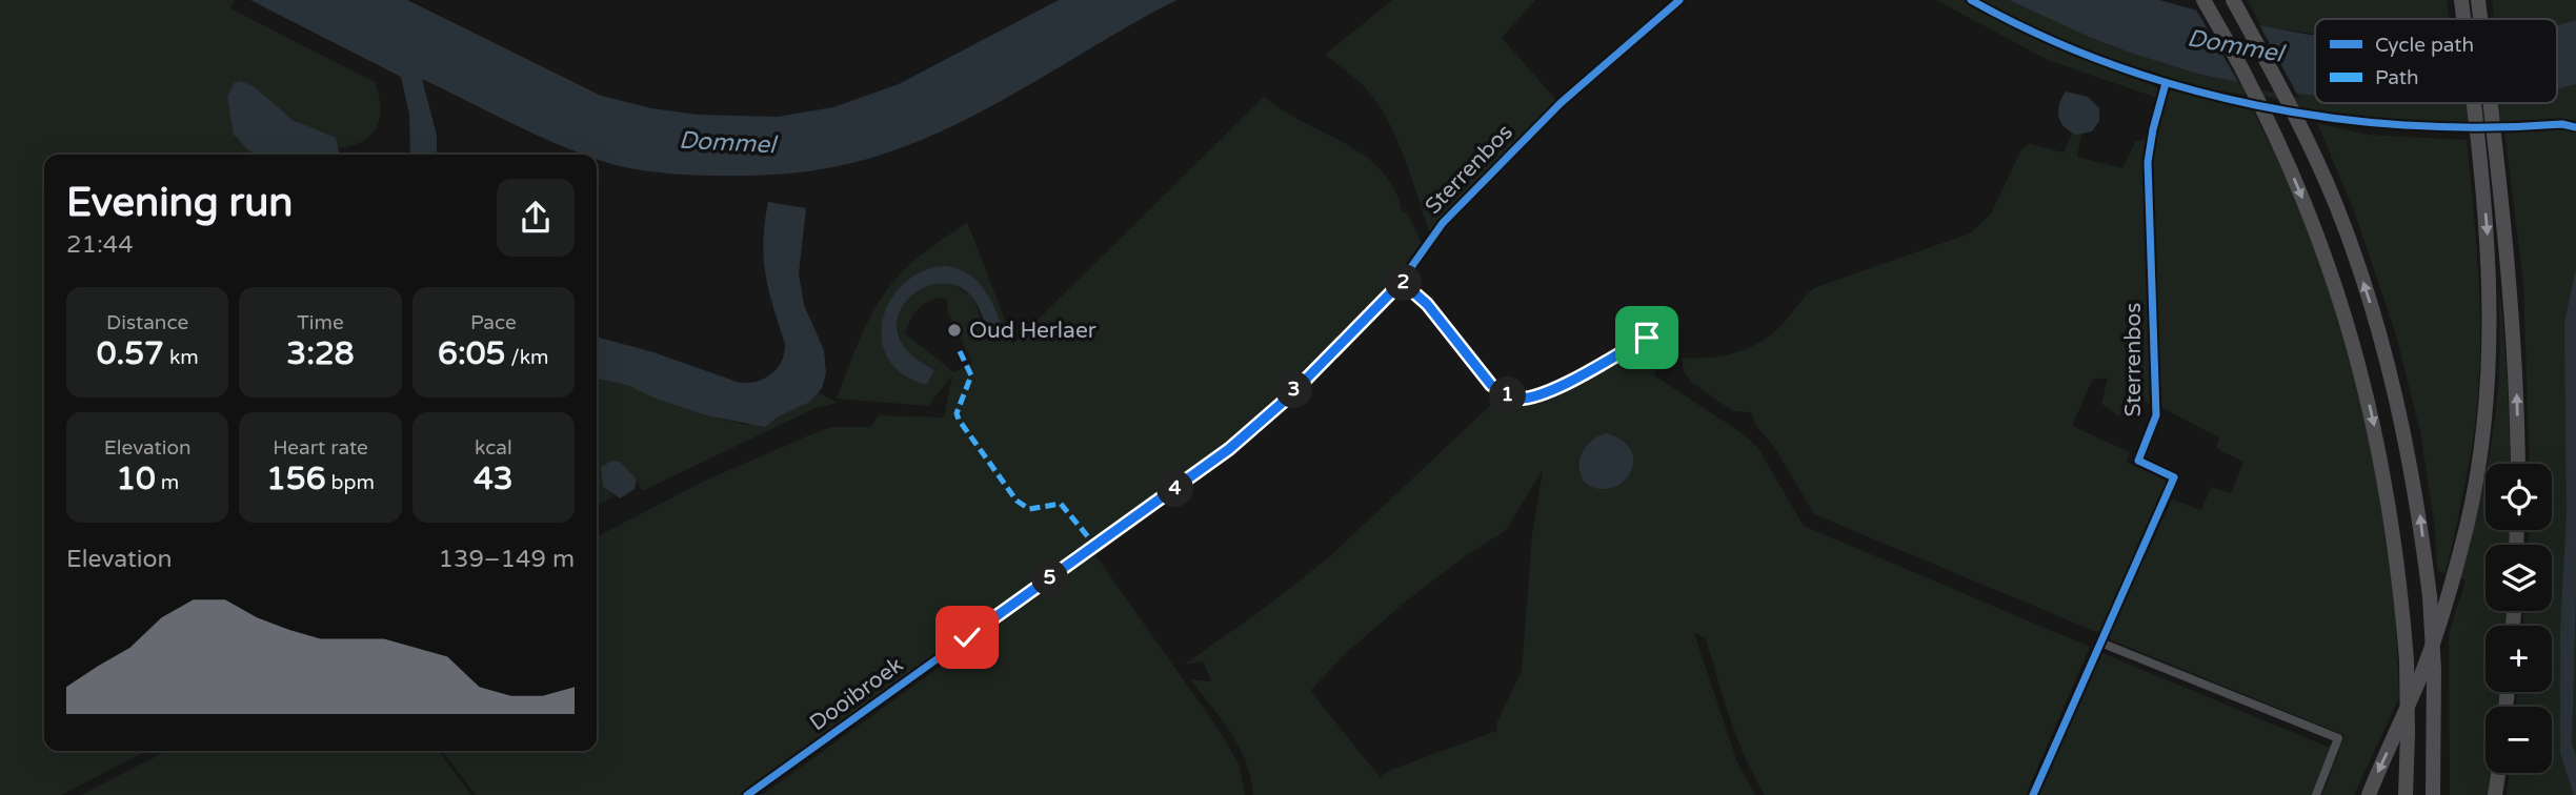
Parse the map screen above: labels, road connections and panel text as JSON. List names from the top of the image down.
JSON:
{
  "streets": {
    "street": ["Sterrenbos", "Dooibroek"]
  },
  "crossings": [
    ["Sterrenbos", "Dooibroek"]
  ],
  "water": ["Dommel"],
  "places": ["Oud Herlaer"],
  "legend": ["Cycle path", "Path"],
  "page": {
    "heading": ["Evening run", "21:44"],
    "pins": [
      "2",
      "3",
      "1",
      "4",
      "5"
    ],
    "stats": [
      ["Distance", "0.57 km"],
      ["Time", "3:28"],
      ["Pace", "6:05 /km"],
      ["Elevation", "10 m"],
      ["Heart rate", "156 bpm"],
      ["kcal", "43"]
    ],
    "map_buttons": ["+", "−"],
    "chart": ["Elevation", "139–149 m"]
  }
}
